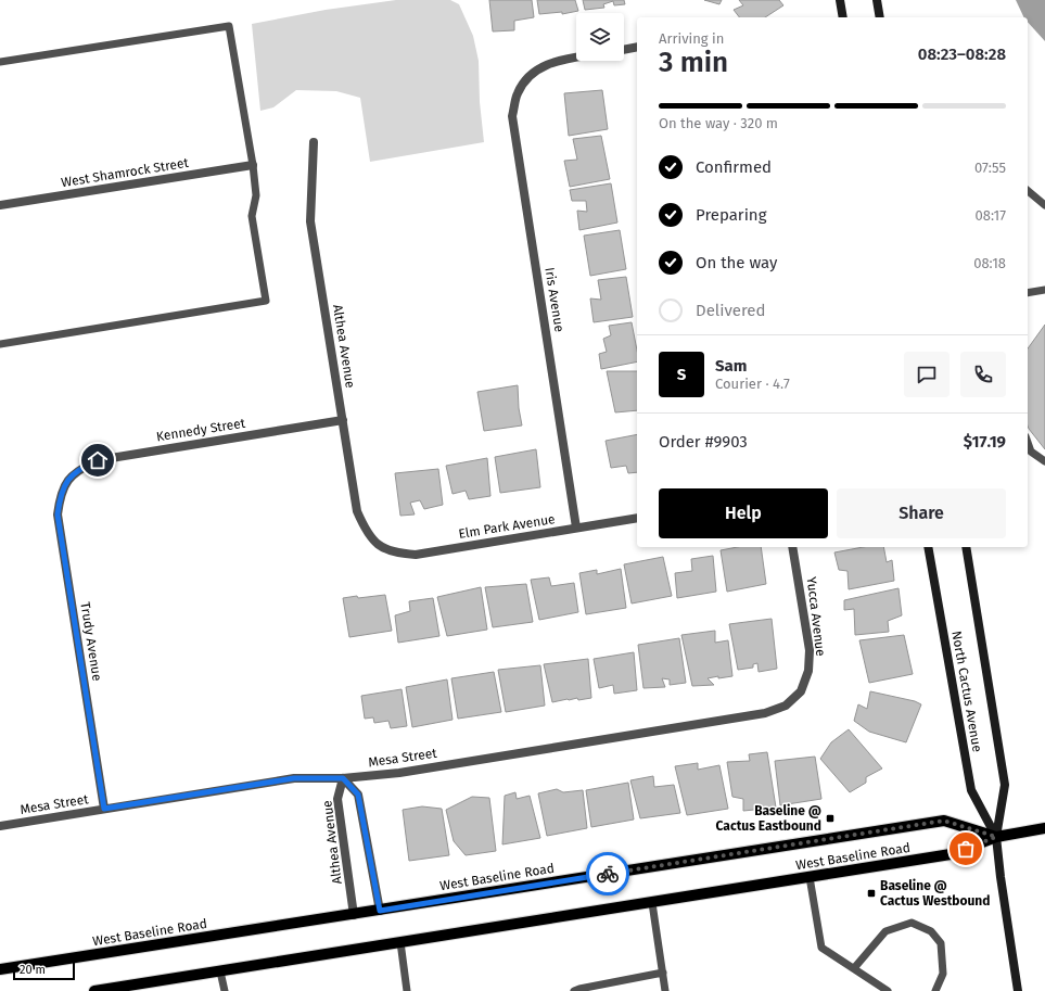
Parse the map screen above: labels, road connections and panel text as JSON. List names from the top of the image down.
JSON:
{
  "streets": {
    "main road": ["North Cactus Avenue", "West Baseline Road"],
    "street": [
      "West Shamrock Street",
      "Iris Avenue",
      "Althea Avenue",
      "Kennedy Street",
      "Elm Park Avenue",
      "Yucca Avenue",
      "Trudy Avenue",
      "Mesa Street"
    ]
  },
  "crossings": [
    ["Iris Avenue", "Elm Park Avenue"],
    ["Althea Avenue", "Kennedy Street"],
    ["Althea Avenue", "Elm Park Avenue"],
    ["Althea Avenue", "Mesa Street"],
    ["Althea Avenue", "West Baseline Road"],
    ["Kennedy Street", "Trudy Avenue"],
    ["Yucca Avenue", "Mesa Street"],
    ["Trudy Avenue", "Mesa Street"],
    ["North Cactus Avenue", "West Baseline Road"]
  ],
  "places": {
    "transit": ["Baseline @ Cactus Eastbound", "Baseline @ Cactus Westbound"]
  },
  "scale_bar": "20 m",
  "page": {
    "heading": ["3 min", "Arriving in", "08:23–08:28"],
    "panel": [
      "Sam",
      "Courier · 4.7",
      "Order #9903",
      "$17.19"
    ],
    "bar": "On the way · 320 m",
    "list": [
      ["Confirmed", "07:55"],
      ["Preparing", "08:17"],
      ["On the way", "08:18"],
      "Delivered"
    ],
    "round": "S",
    "buttons": ["Help", "Share"],
    "scale": "20 m"
  }
}
